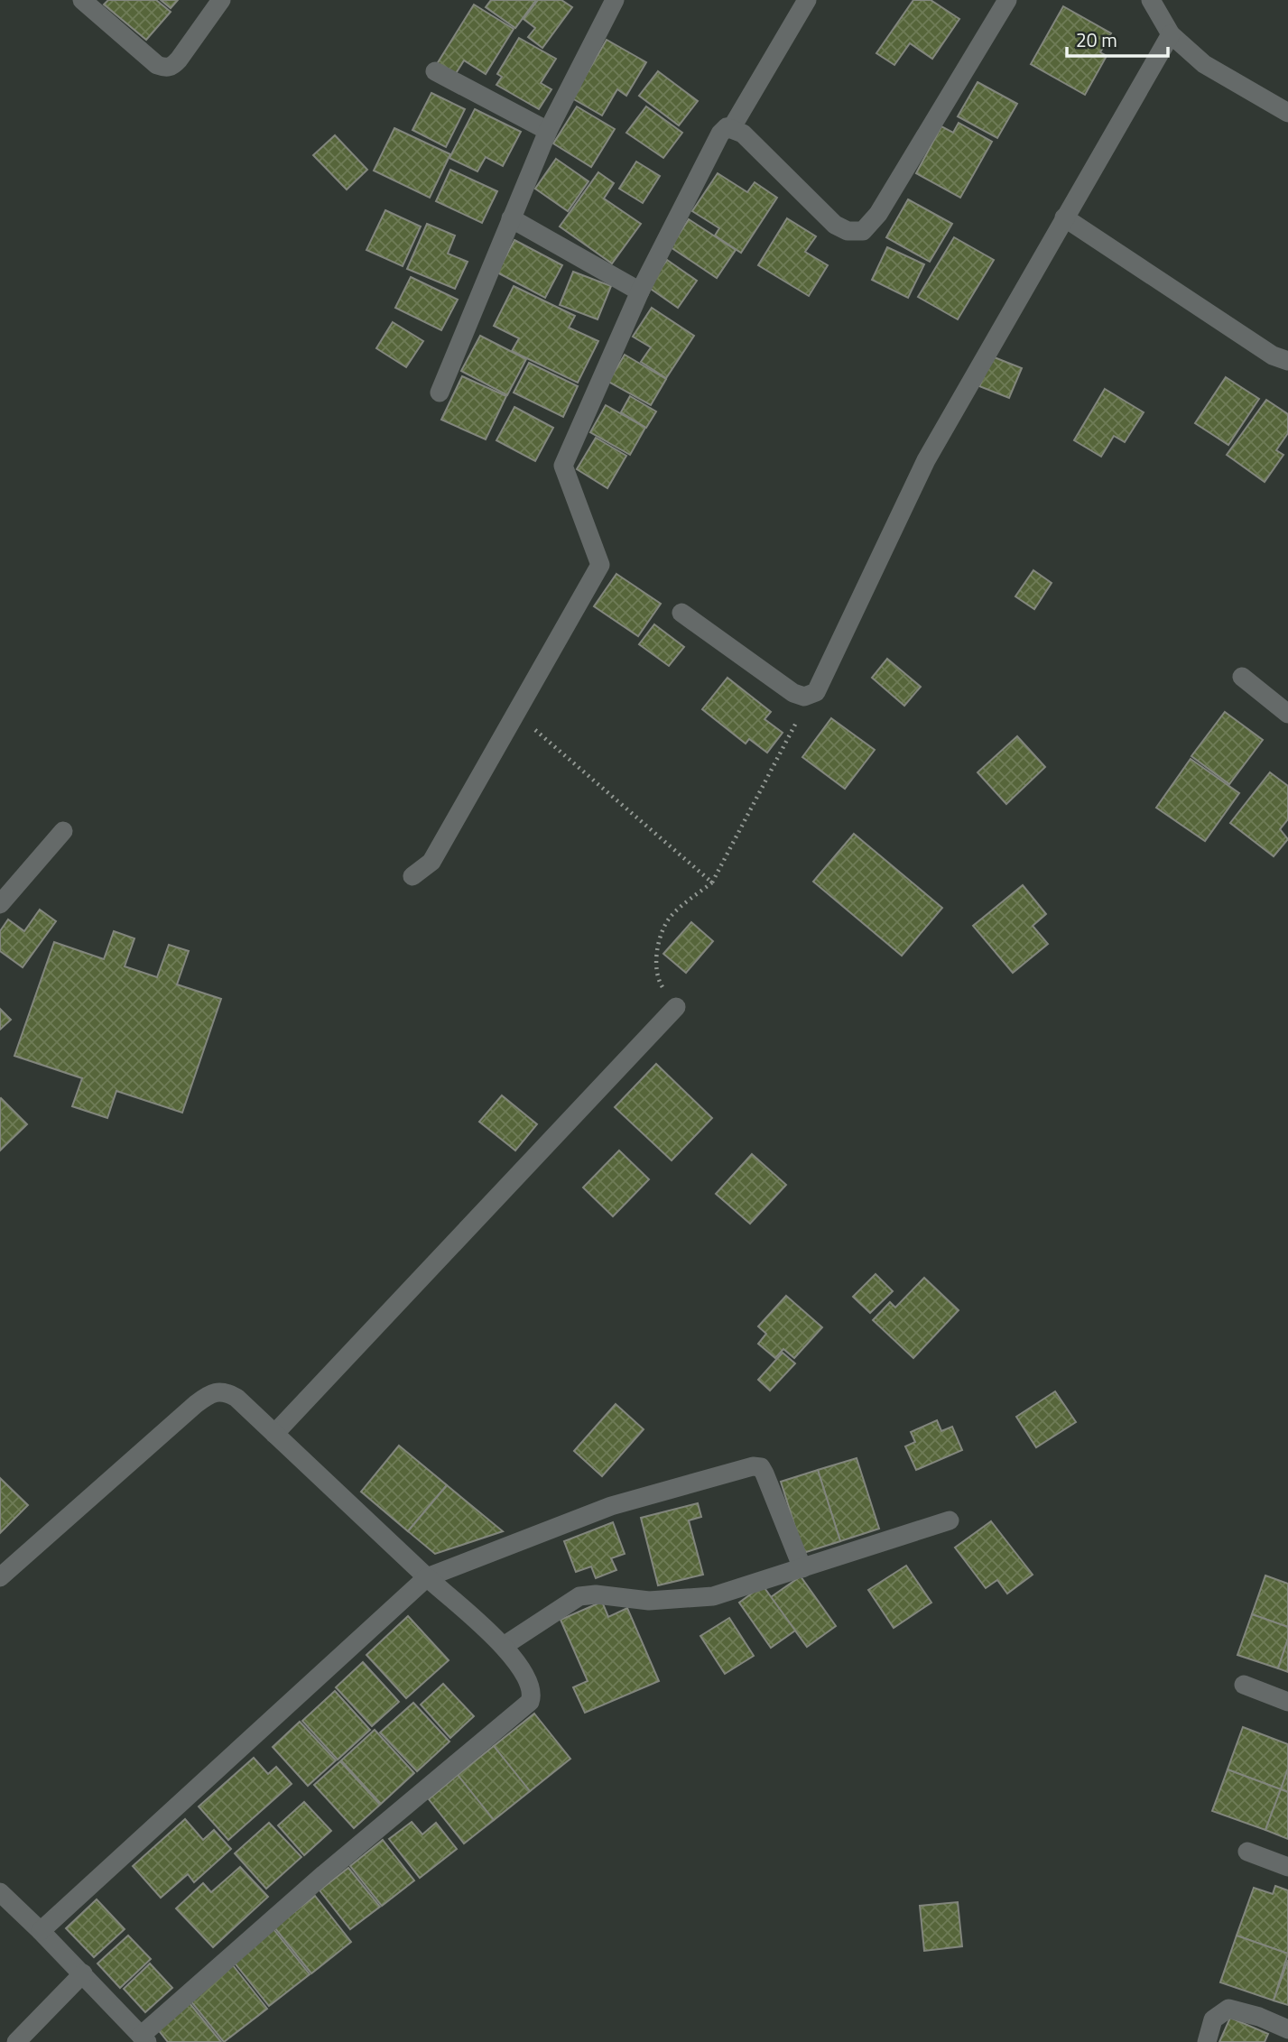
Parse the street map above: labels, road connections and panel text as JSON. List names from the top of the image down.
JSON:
{
  "scale_bar": "20 m"
}
